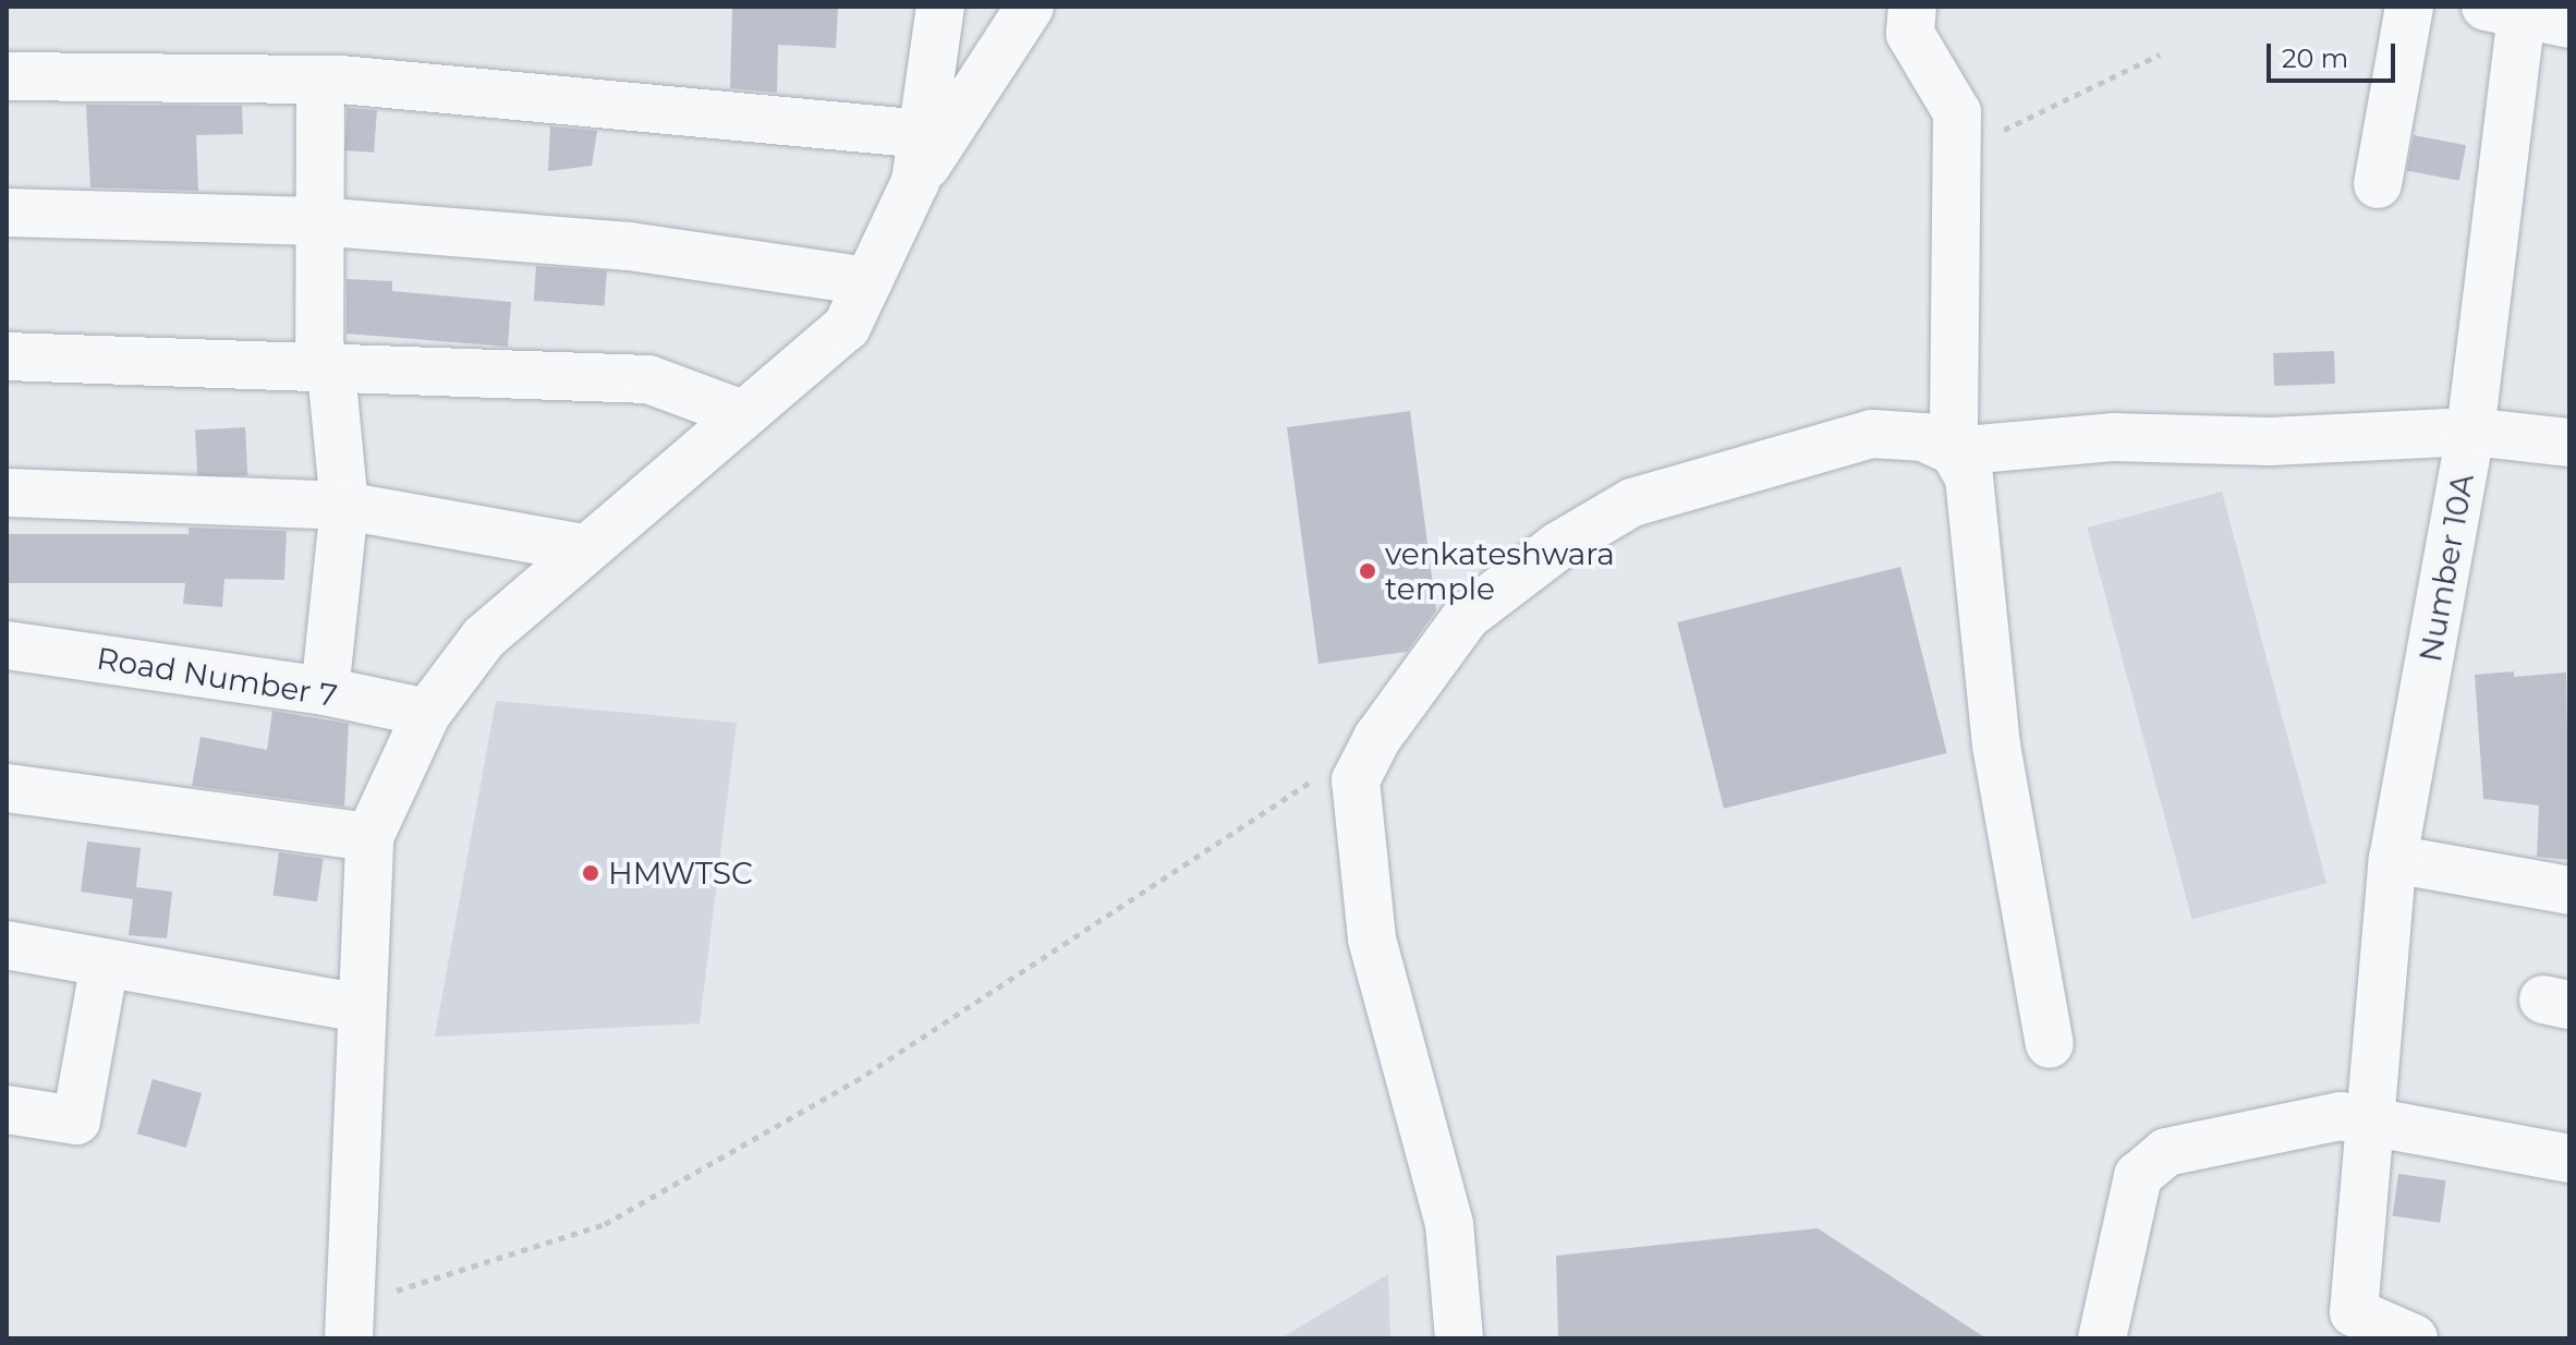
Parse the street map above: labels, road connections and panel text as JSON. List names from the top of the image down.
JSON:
{
  "streets": {
    "street": ["Number 10A", "Road Number 7"]
  },
  "places": ["venkateshwara temple", "HMWTSC"],
  "scale_bar": "20 m"
}
